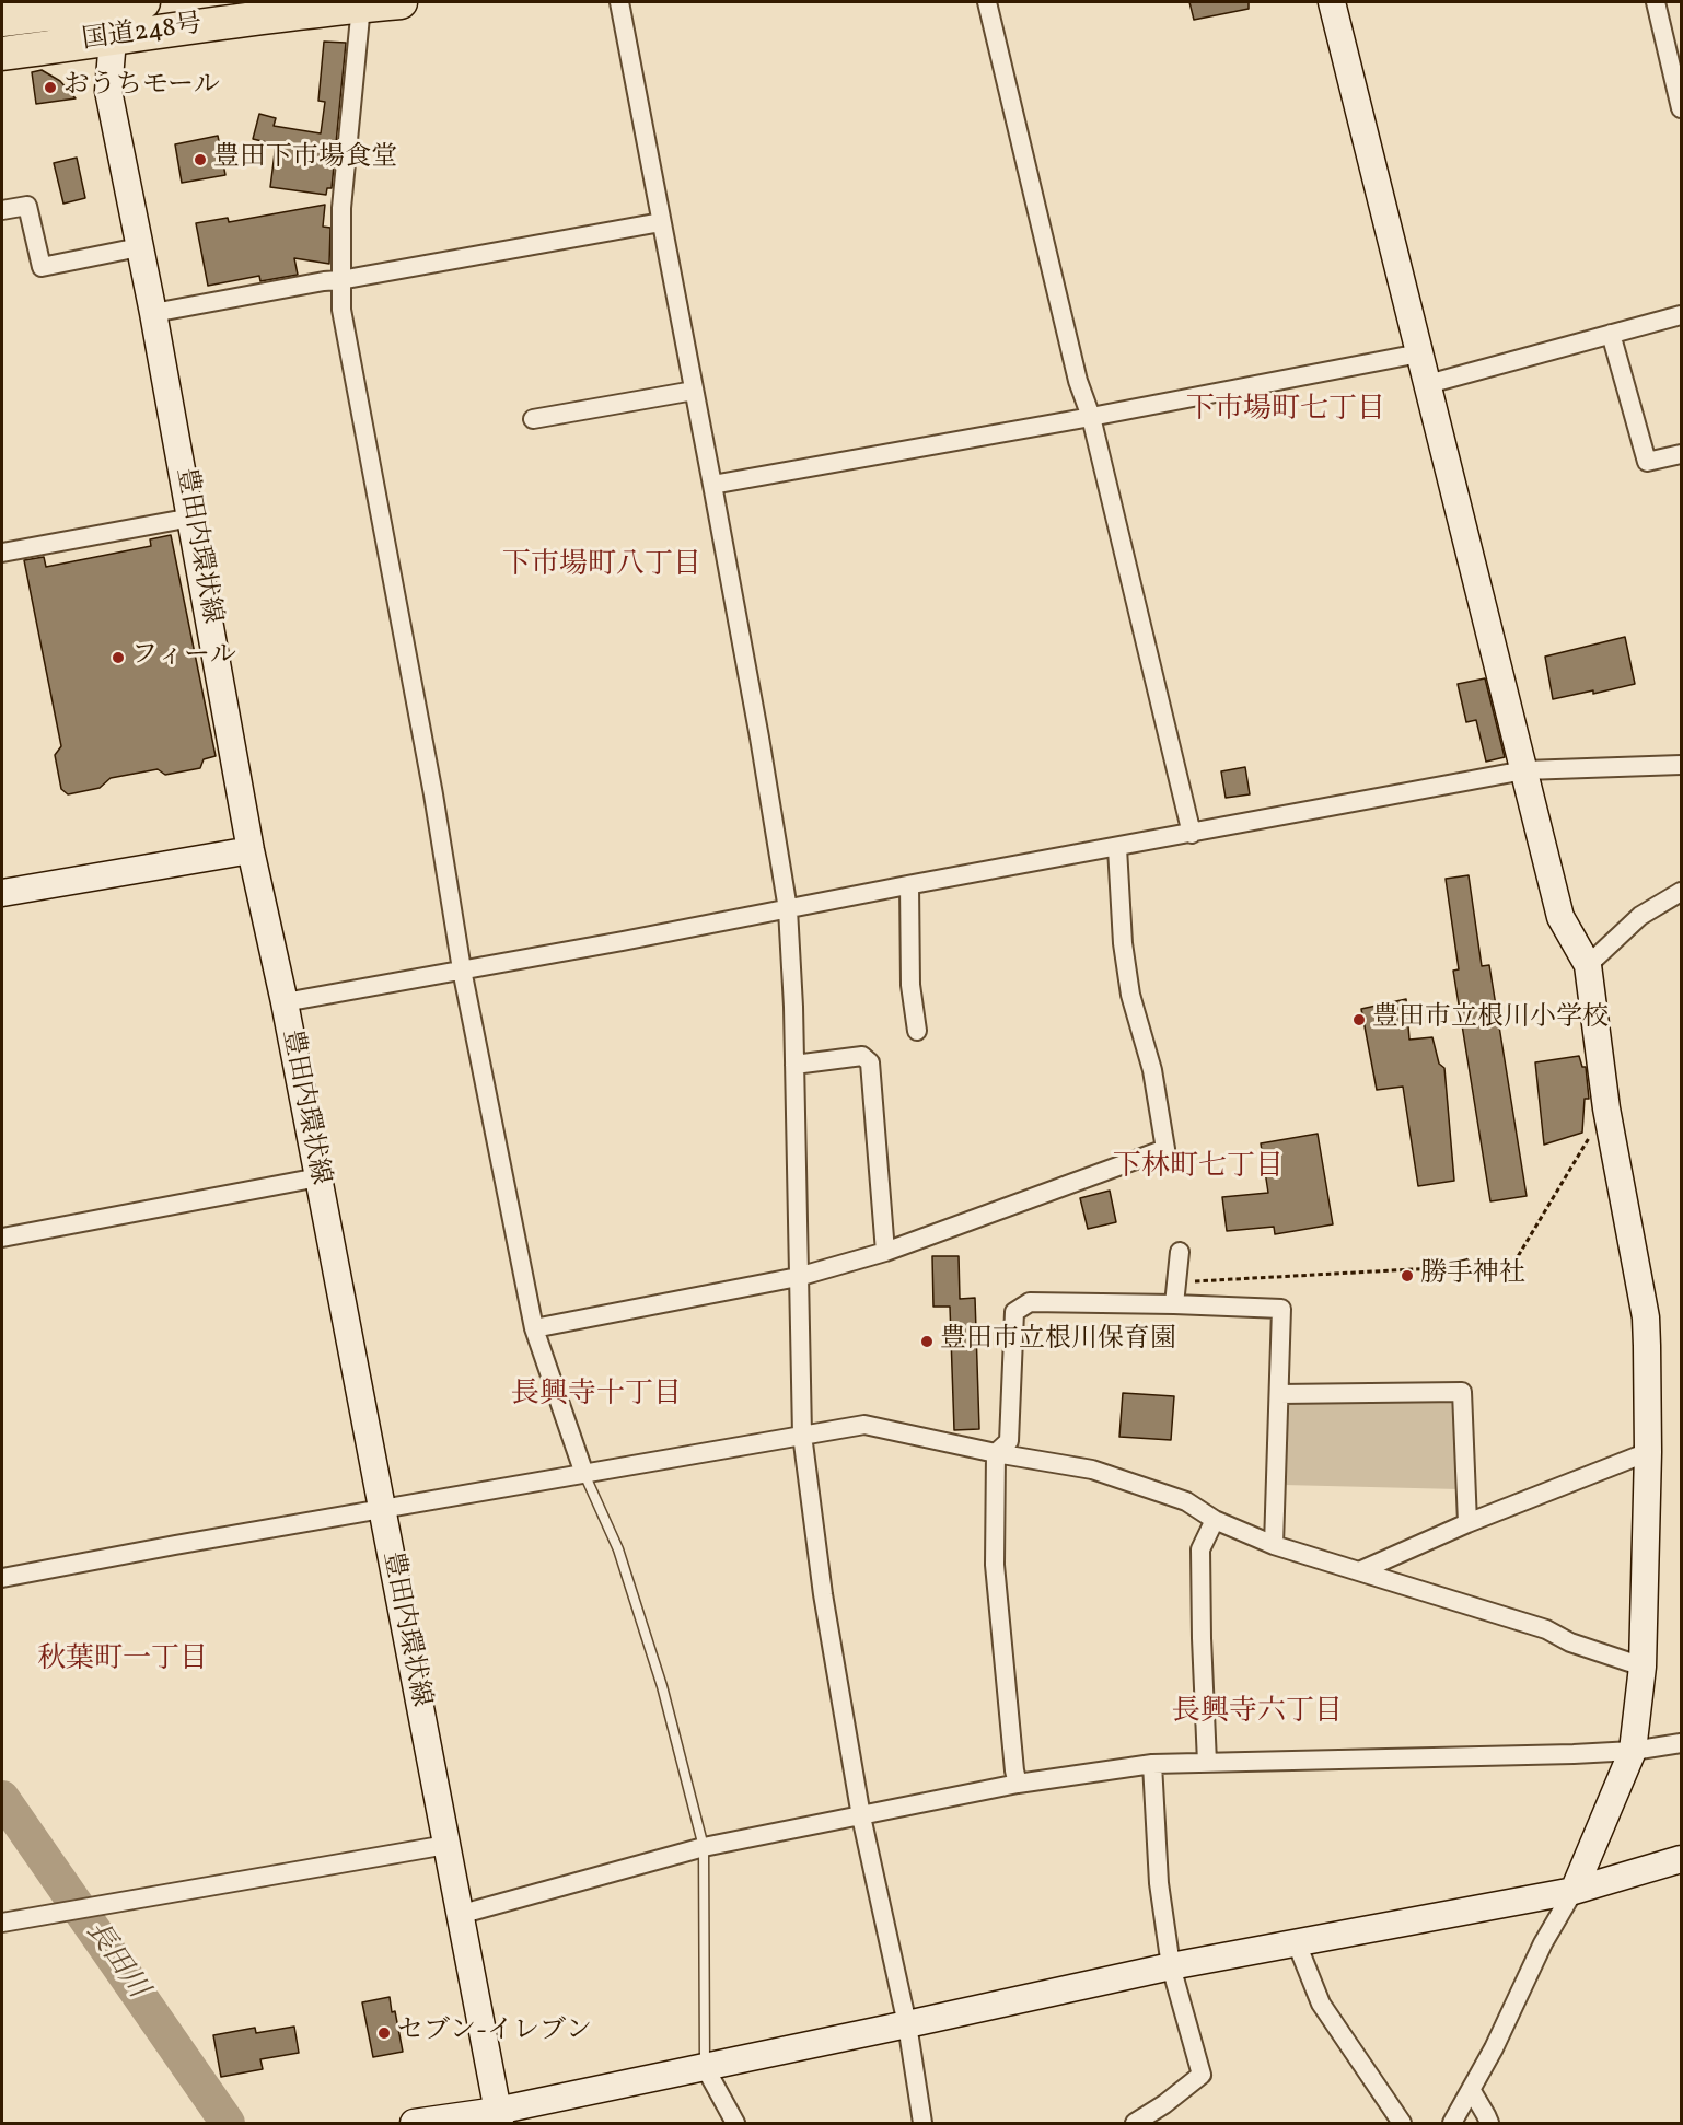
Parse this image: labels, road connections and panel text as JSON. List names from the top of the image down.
{
  "streets": {
    "highway": ["国道248号"],
    "street": ["豊田内環状線"]
  },
  "crossings": [
    ["国道248号", "豊田内環状線"]
  ],
  "districts": [
    "下市場町七丁目",
    "下市場町八丁目",
    "下林町七丁目",
    "長興寺十丁目",
    "秋葉町一丁目",
    "長興寺六丁目"
  ],
  "water": ["長田川"],
  "places": [
    "おうちモール",
    "豊田下市場食堂",
    "フィール",
    "豊田市立根川小学校",
    "勝手神社",
    "豊田市立根川保育園",
    "セブン-イレブン"
  ]
}
